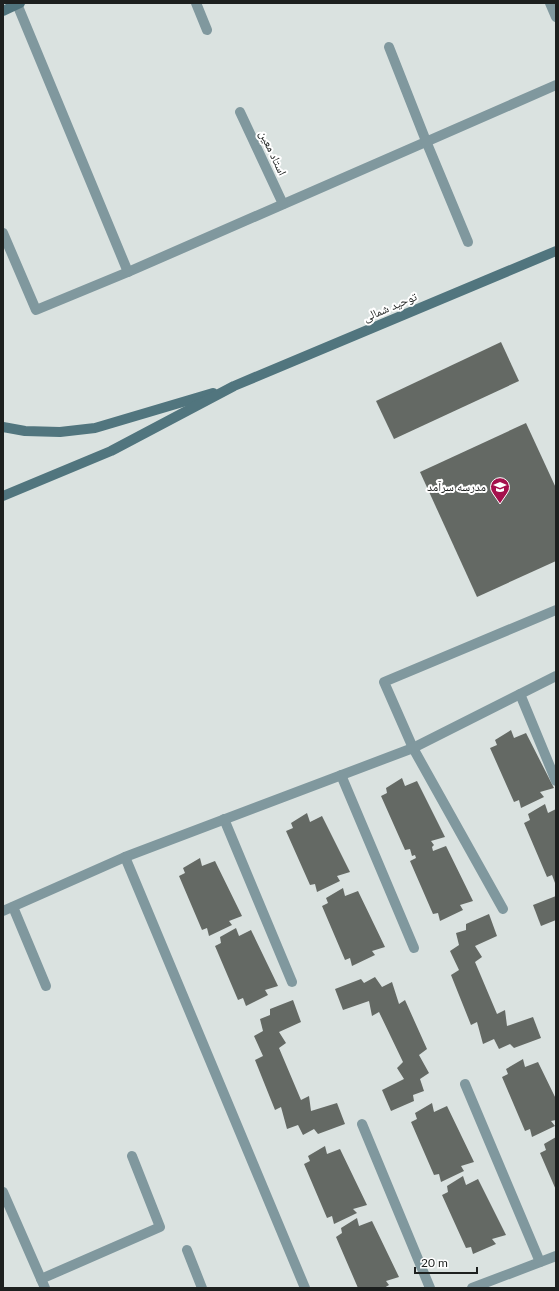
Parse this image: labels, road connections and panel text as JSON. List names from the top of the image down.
{
  "streets": {
    "street": ["استاد معين", "توحید شمالی"]
  },
  "places": {
    "school or university": ["مدرسه سرآمد"]
  },
  "scale_bar": "20 m"
}
